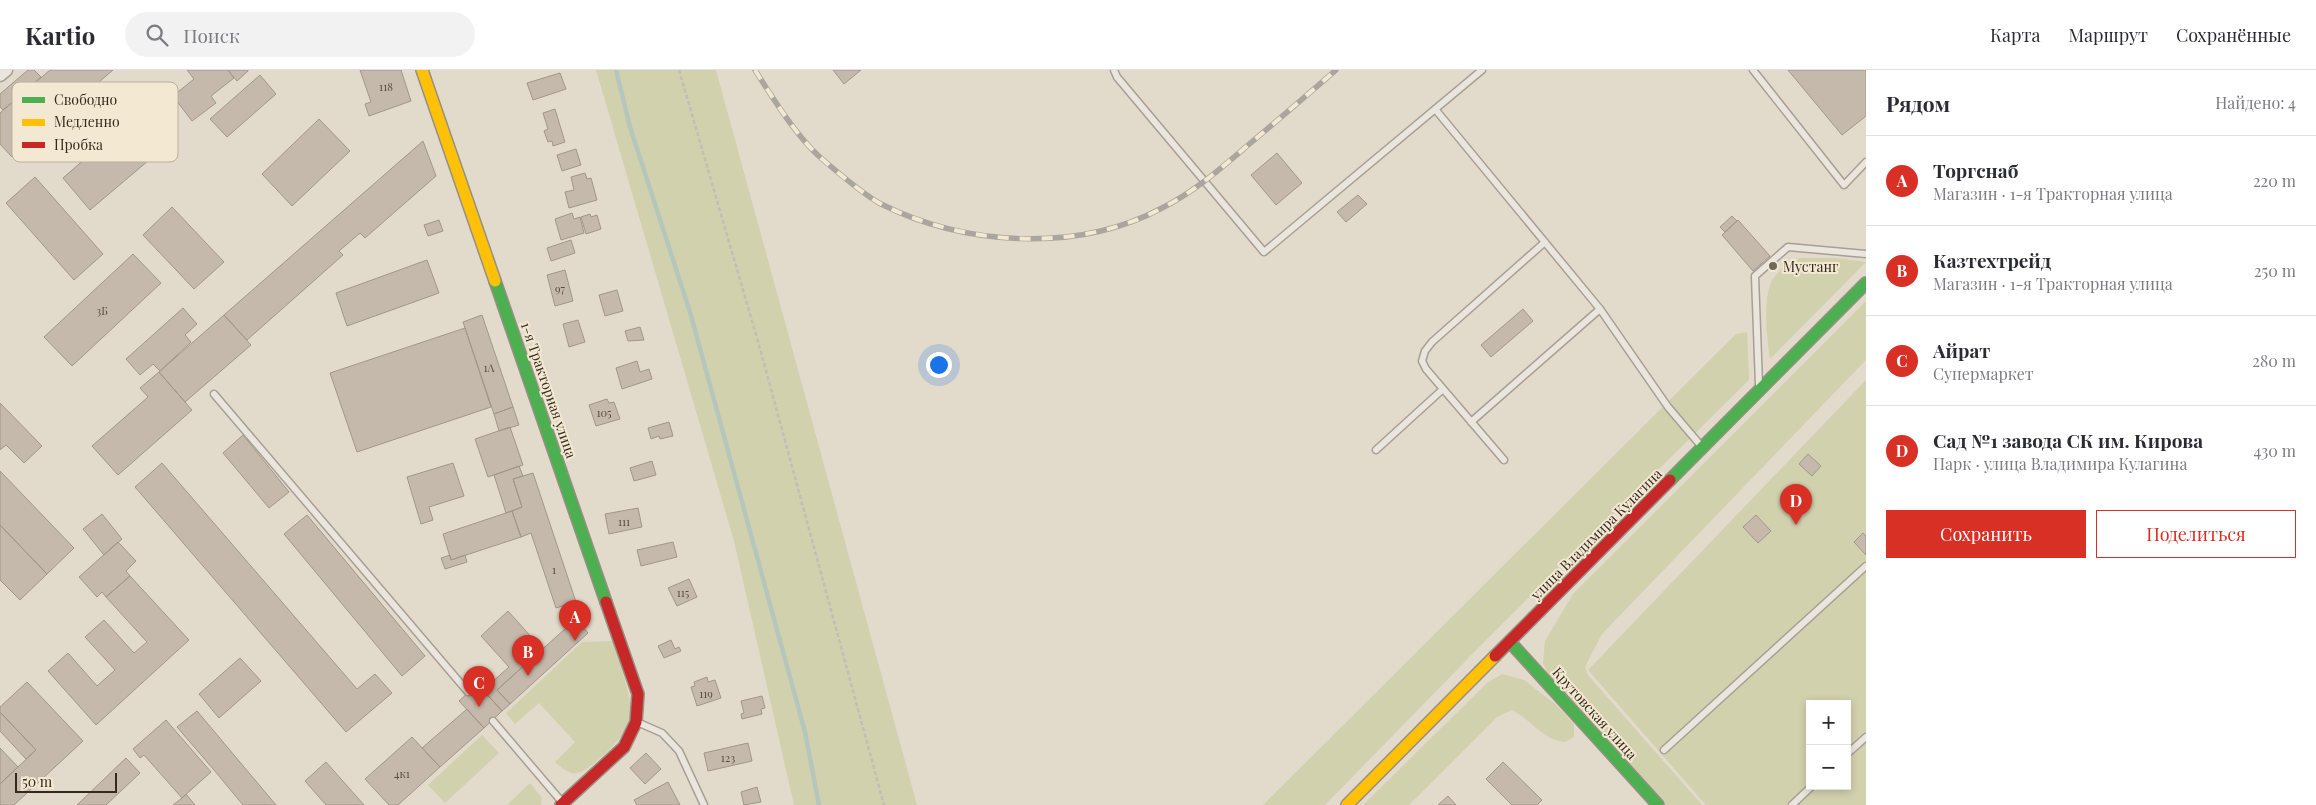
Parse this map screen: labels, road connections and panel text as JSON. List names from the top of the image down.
{
  "streets": {
    "street": ["1-я Тракторная улица", "улица Владимира Кулагина", "Крутовская улица"]
  },
  "crossings": [
    ["улица Владимира Кулагина", "Крутовская улица"]
  ],
  "places": ["Мустанг"],
  "house_numbers": [
    "118",
    "97",
    "3Б",
    "1А",
    "105",
    "111",
    "1",
    "115",
    "119",
    "123",
    "4к1"
  ],
  "legend": ["Свободно", "Медленно", "Пробка"],
  "scale_bar": "50 m",
  "page": {
    "header": "Kartio",
    "search": "Поиск",
    "nav": ["Карта", "Маршрут", "Сохранённые"],
    "heading": ["Рядом", "Найдено: 4"],
    "list": [
      {
        "mark": "A",
        "name": "Торгснаб",
        "note": "Магазин · 1-я Тракторная улица",
        "value": "220 m"
      },
      {
        "mark": "B",
        "name": "Казтехтрейд",
        "note": "Магазин · 1-я Тракторная улица",
        "value": "250 m"
      },
      {
        "mark": "C",
        "name": "Айрат",
        "note": "Супермаркет",
        "value": "280 m"
      },
      {
        "mark": "D",
        "name": "Сад №1 завода СК им. Кирова",
        "note": "Парк · улица Владимира Кулагина",
        "value": "430 m"
      }
    ],
    "pins": [
      "D",
      "A",
      "B",
      "C"
    ],
    "buttons": ["Сохранить", "Поделиться"],
    "map_buttons": ["+", "−"],
    "scale": "50 m"
  }
}
